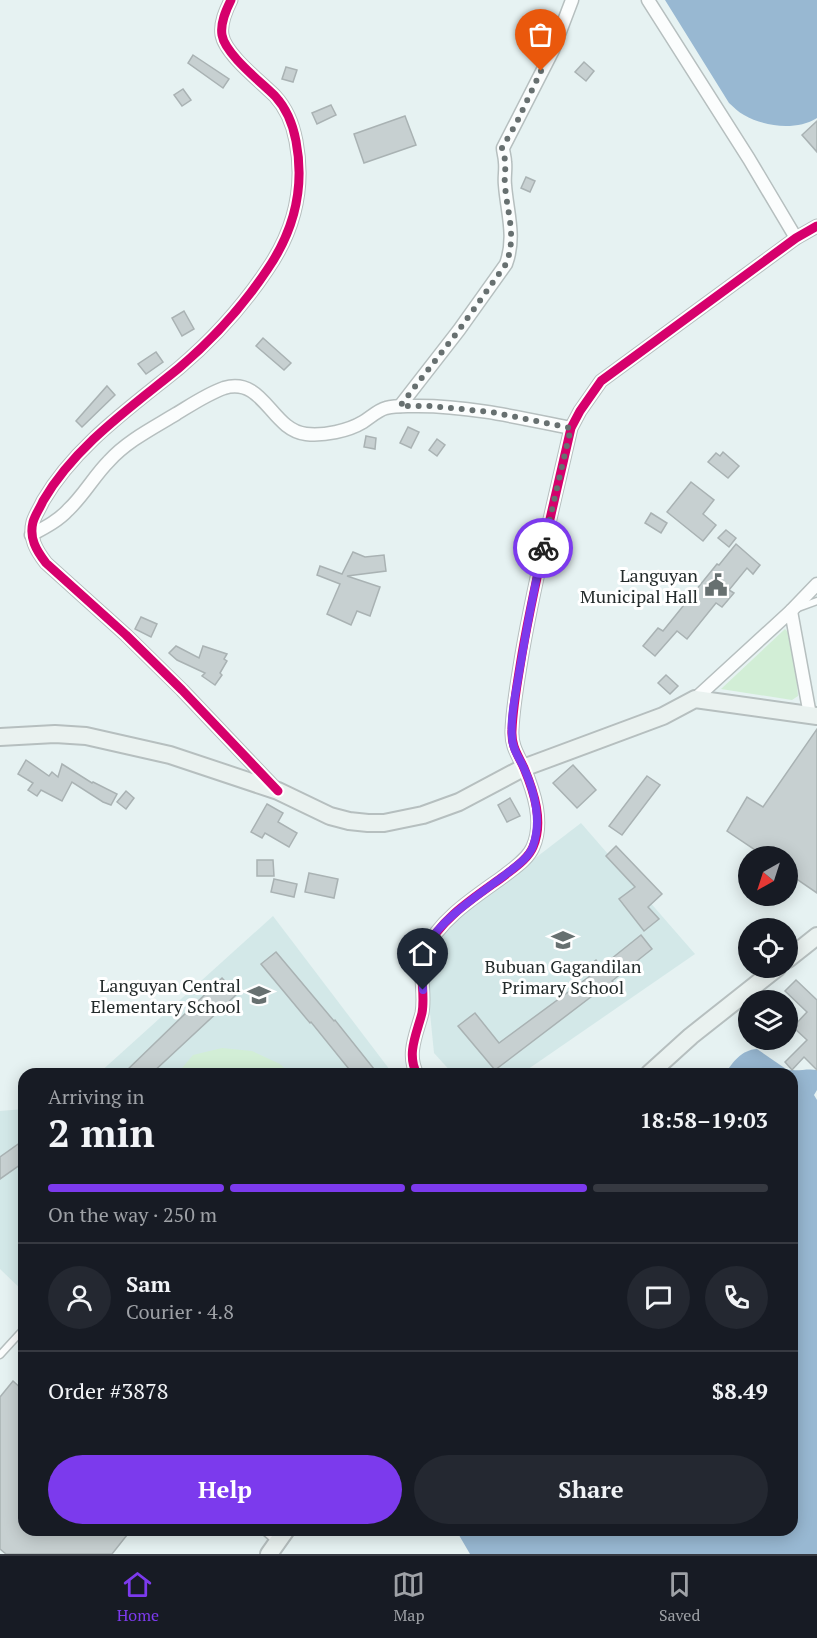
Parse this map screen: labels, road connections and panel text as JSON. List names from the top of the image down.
{
  "places": {
    "public building": ["Languyan Municipal Hall"],
    "school or university": ["Bubuan Gagandilan Primary School", "Languyan Central Elementary School"]
  },
  "north": "bottom left",
  "page": {
    "heading": ["2 min", "Arriving in", "18:58–19:03"],
    "panel": [
      "Sam",
      "Courier · 4.8",
      "Order #3878",
      "$8.49"
    ],
    "bar": "On the way · 250 m",
    "buttons": ["Help", "Share"],
    "tabs": ["Home", "Map", "Saved"]
  }
}
